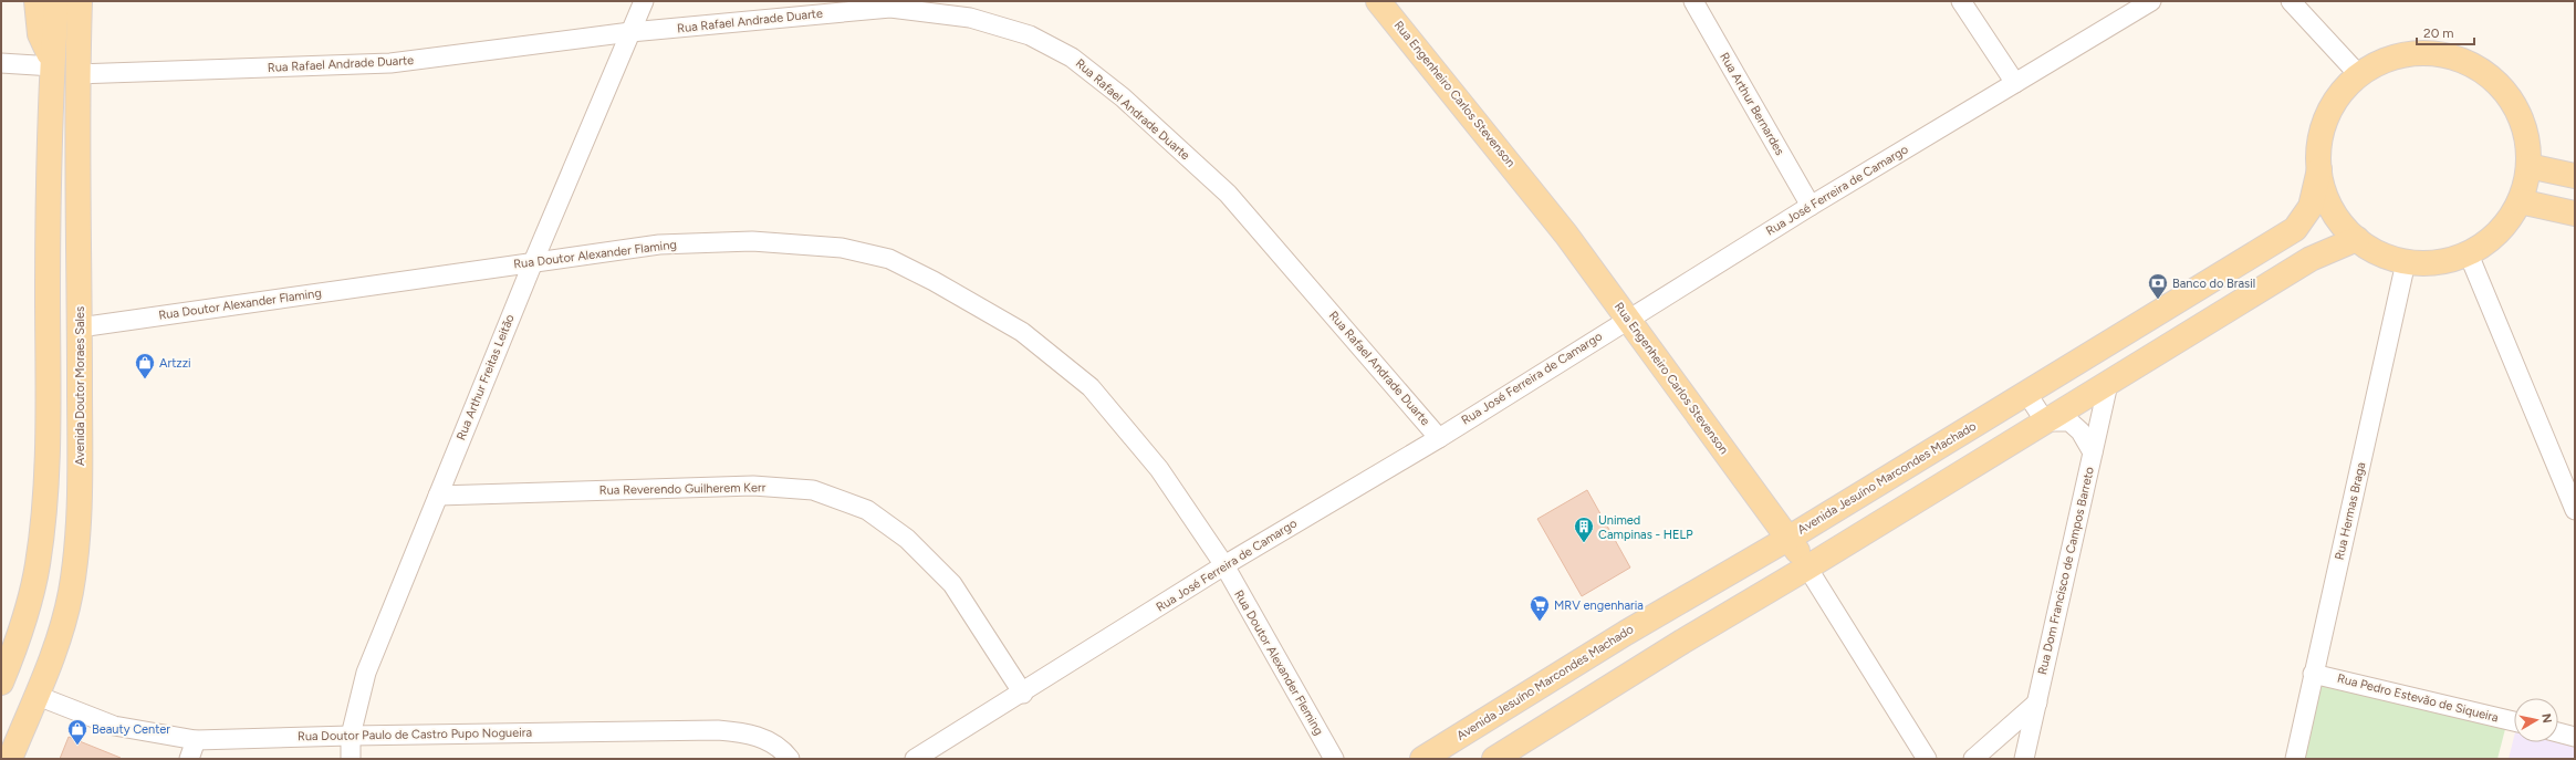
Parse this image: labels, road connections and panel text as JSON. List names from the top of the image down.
{
  "streets": {
    "main road": ["Rua Engenheiro Carlos Stevenson", "Avenida Doutor Moraes Sales", "Avenida Jesuíno Marcondes Machado"],
    "street": [
      "Rua Rafael Andrade Duarte",
      "Rua Arthur Bernardes",
      "Rua José Ferreira de Camargo",
      "Rua Doutor Alexander Flaming",
      "Rua Arthur Freitas Leitão",
      "Rua Reverendo Guilherem Kerr",
      "Rua Hermas Braga",
      "Rua Dom Francisco de Campos Barreto",
      "Rua Doutor Alexander Fleming",
      "Rua Pedro Estevão de Siqueira",
      "Rua Doutor Paulo de Castro Pupo Nogueira"
    ]
  },
  "crossings": [
    ["Rua Rafael Andrade Duarte", "Rua José Ferreira de Camargo"],
    ["Rua Rafael Andrade Duarte", "Rua Arthur Freitas Leitão"],
    ["Rua Rafael Andrade Duarte", "Avenida Doutor Moraes Sales"],
    ["Rua Engenheiro Carlos Stevenson", "Rua José Ferreira de Camargo"],
    ["Rua Engenheiro Carlos Stevenson", "Avenida Jesuíno Marcondes Machado"],
    ["Rua Arthur Bernardes", "Rua José Ferreira de Camargo"],
    ["Rua José Ferreira de Camargo", "Rua Doutor Alexander Flaming"],
    ["Rua José Ferreira de Camargo", "Rua Reverendo Guilherem Kerr"],
    ["Rua José Ferreira de Camargo", "Rua Doutor Alexander Fleming"],
    ["Rua Doutor Alexander Flaming", "Rua Arthur Freitas Leitão"],
    ["Rua Doutor Alexander Flaming", "Avenida Doutor Moraes Sales"],
    ["Rua Doutor Alexander Flaming", "Rua Doutor Alexander Fleming"],
    ["Rua Arthur Freitas Leitão", "Rua Reverendo Guilherem Kerr"],
    ["Rua Arthur Freitas Leitão", "Rua Doutor Paulo de Castro Pupo Nogueira"],
    ["Avenida Doutor Moraes Sales", "Rua Doutor Paulo de Castro Pupo Nogueira"],
    ["Rua Hermas Braga", "Rua Pedro Estevão de Siqueira"]
  ],
  "places": {
    "bank": ["Banco do Brasil"],
    "shop": ["Artzzi", "Beauty Center"],
    "building": ["Unimed Campinas - HELP"],
    "supermarket": ["MRV engenharia"]
  },
  "scale_bar": "20 m",
  "north": "right"
}
